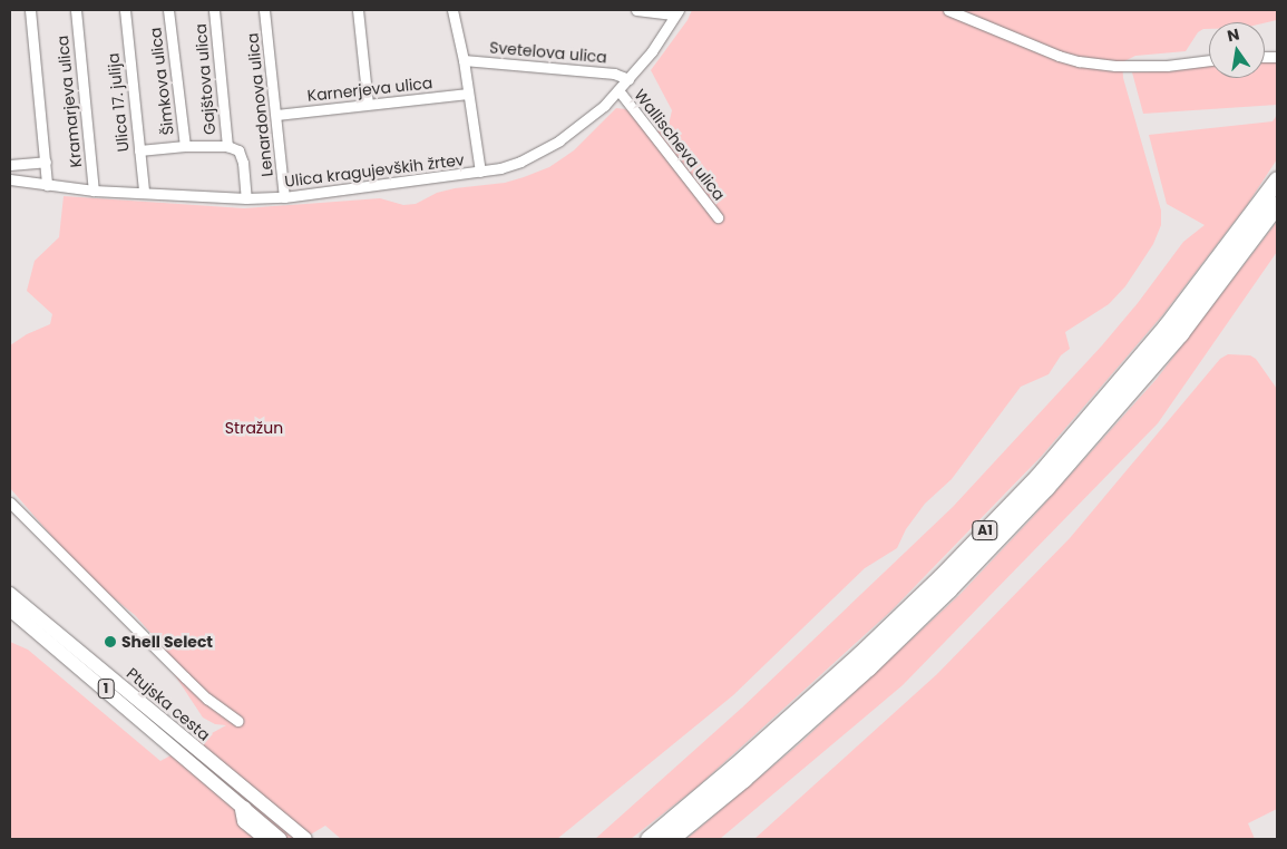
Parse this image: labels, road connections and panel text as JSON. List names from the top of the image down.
{
  "streets": {
    "highway": ["A1"],
    "main road": ["1", "Ptujska cesta"],
    "street": [
      "Svetelova ulica",
      "Gajštova ulica",
      "Šimkova ulica",
      "Karnerjeva ulica",
      "Kramarjeva ulica",
      "Ulica 17. julija",
      "Lenardonova ulica",
      "Wallischeva ulica",
      "Ulica kragujevških žrtev"
    ]
  },
  "crossings": [
    ["Svetelova ulica", "Ulica kragujevških žrtev"],
    ["Gajštova ulica", "Šimkova ulica"],
    ["Karnerjeva ulica", "Lenardonova ulica"],
    ["Kramarjeva ulica", "Ulica kragujevških žrtev"],
    ["Ulica 17. julija", "Ulica kragujevških žrtev"],
    ["Lenardonova ulica", "Ulica kragujevških žrtev"],
    ["Wallischeva ulica", "Ulica kragujevških žrtev"]
  ],
  "parks": ["Stražun"],
  "places": ["Shell Select"],
  "north": "top"
}
